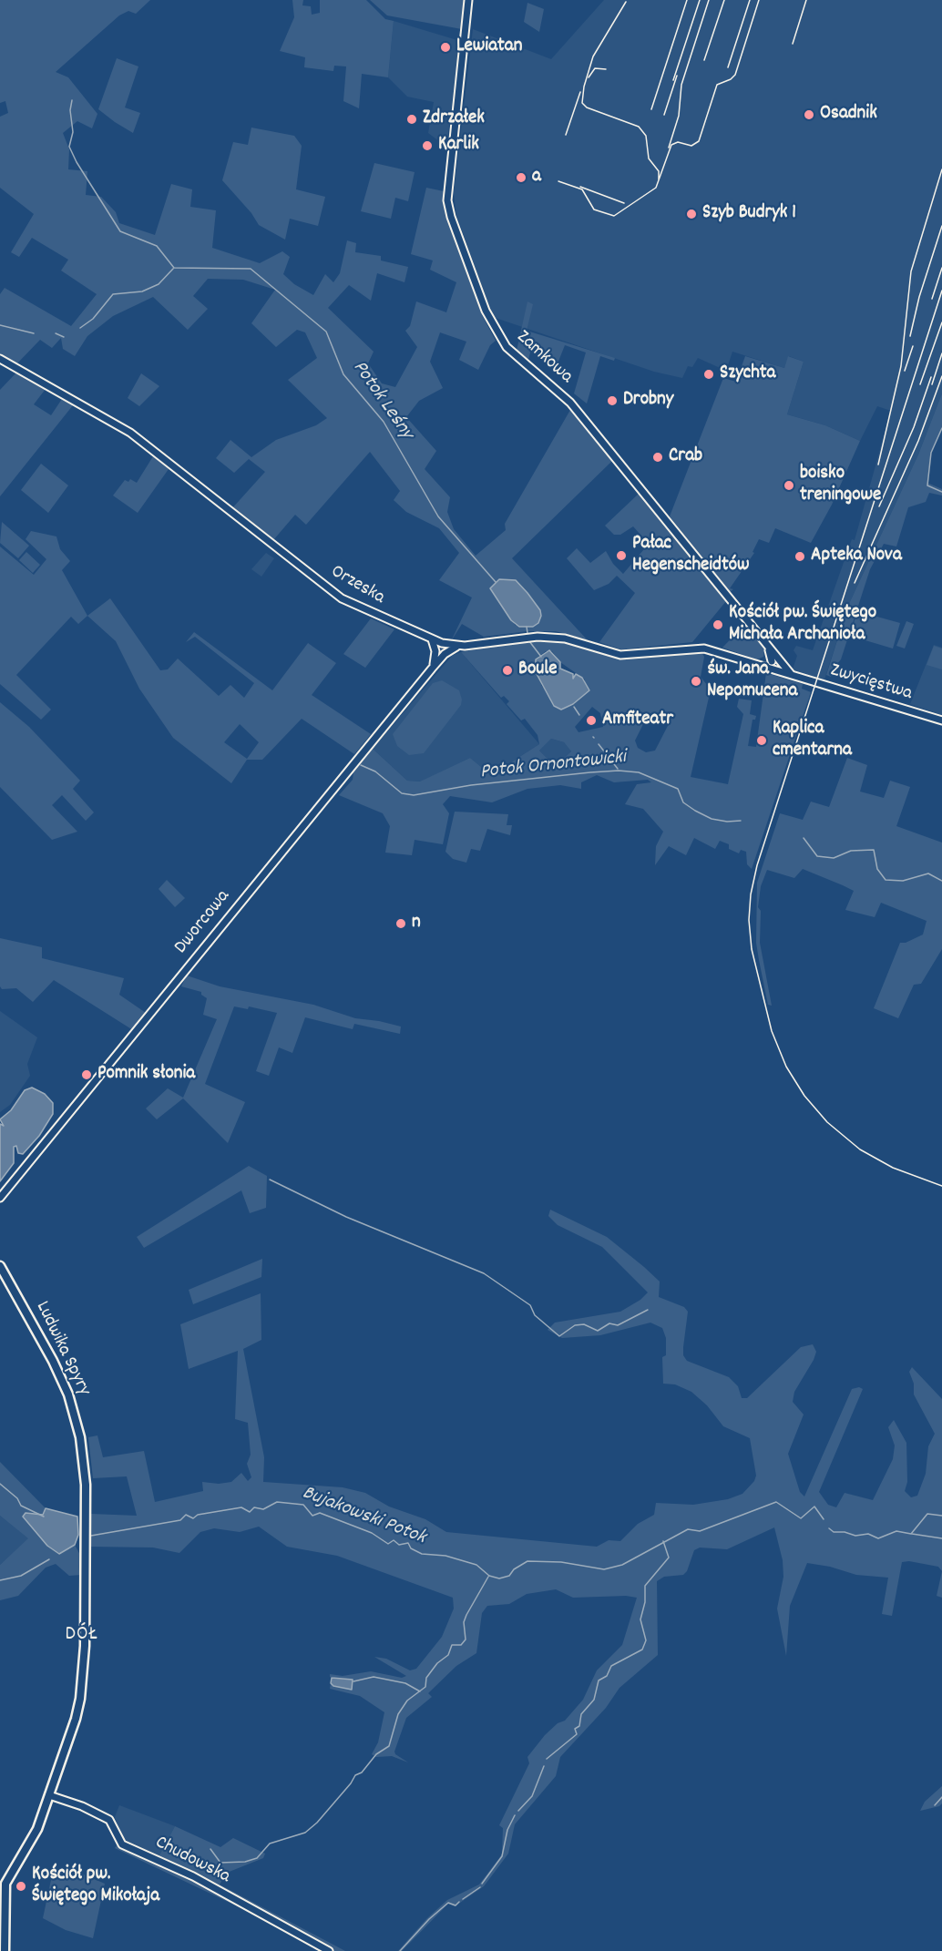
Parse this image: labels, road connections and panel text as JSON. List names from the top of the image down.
{
  "streets": {
    "main road": ["Ludwika Spyry"],
    "street": [
      "Zamkowa",
      "Orzeska",
      "Zwycięstwa",
      "Dworcowa",
      "Chudowska"
    ]
  },
  "crossings": [
    ["Zamkowa", "Orzeska"],
    ["Zamkowa", "Zwycięstwa"],
    ["Orzeska", "Zwycięstwa"],
    ["Orzeska", "Dworcowa"],
    ["Ludwika Spyry", "Chudowska"]
  ],
  "districts": ["DÓŁ"],
  "water": ["Potok Leśny", "Potok Ornontowicki", "Bujakowski Potok"],
  "places": [
    "Lewiatan",
    "Osadnik",
    "Zdrzałek",
    "Karlik",
    "a",
    "Szyb Budryk 1",
    "Szychta",
    "Drobny",
    "Crab",
    "boisko treningowe",
    "Pałac Hegenscheidtów",
    "Apteka Nova",
    "Kościół pw. Świętego Michała Archanioła",
    "Boule",
    "św. Jana Nepomucena",
    "Amfiteatr",
    "Kaplica cmentarna",
    "n",
    "Pomnik słonia",
    "Kościół pw. Świętego Mikołaja"
  ]
}
